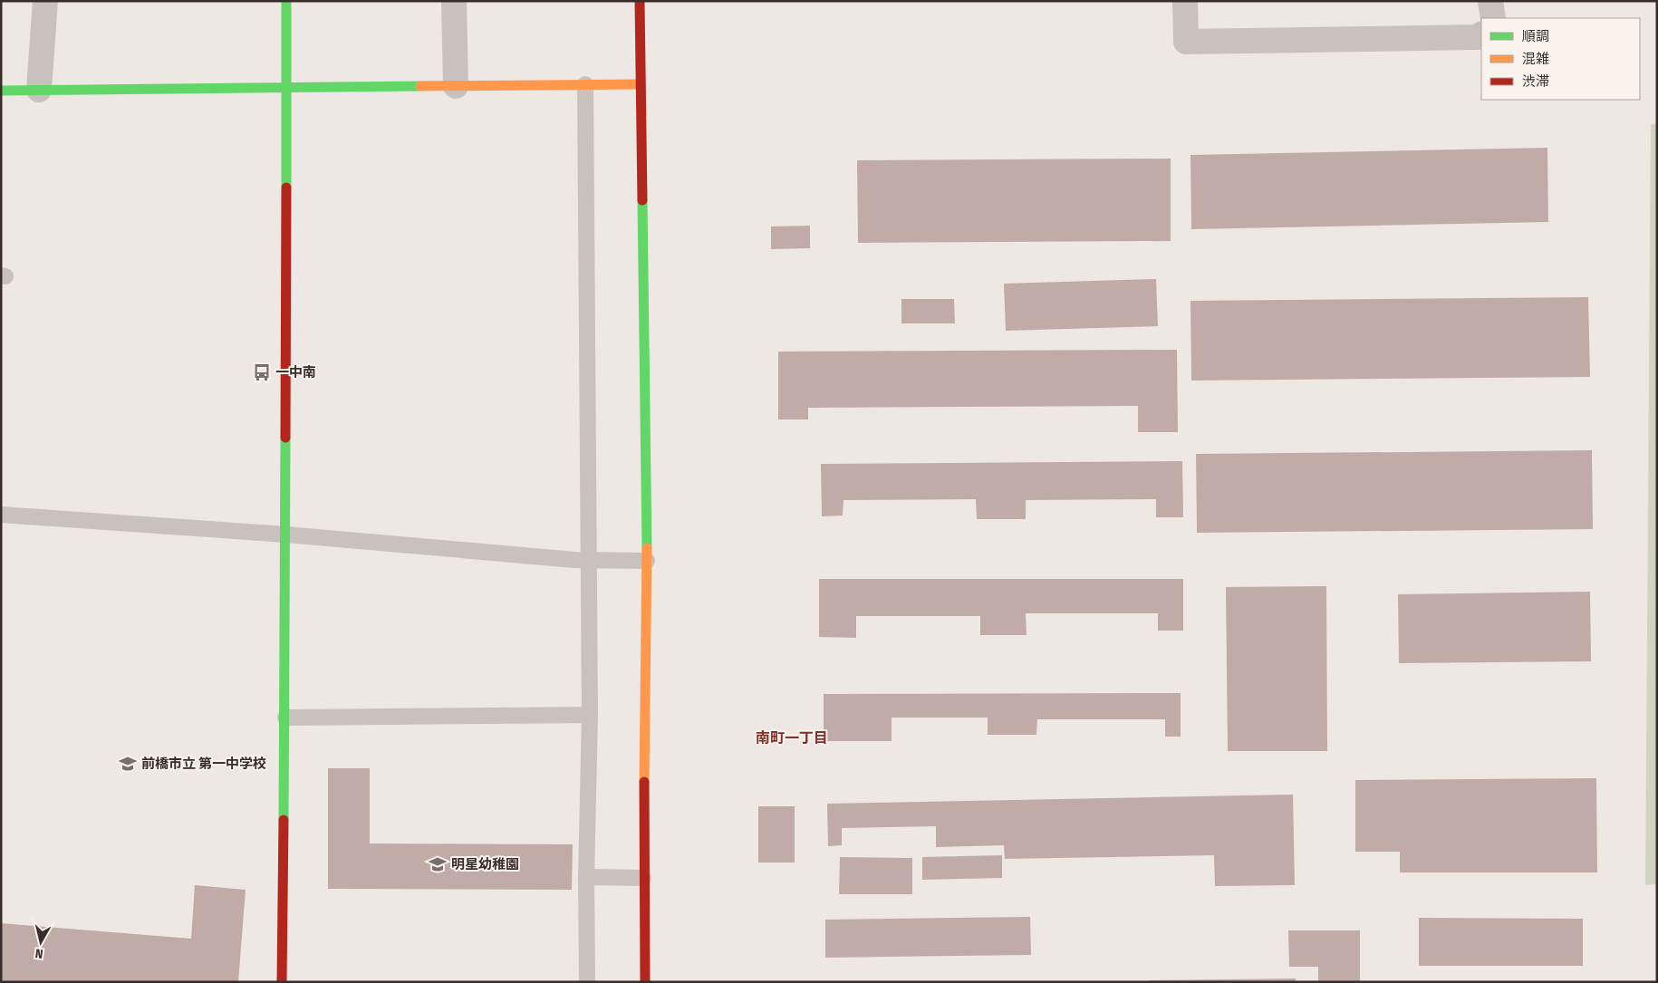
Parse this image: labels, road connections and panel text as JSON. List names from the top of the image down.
{
  "districts": ["南町一丁目"],
  "places": {
    "bus stop": ["一中南"],
    "school or university": ["前橋市立 第一中学校", "明星幼稚園"]
  },
  "legend": ["順調", "混雑", "渋滞"],
  "north": "bottom"
}
